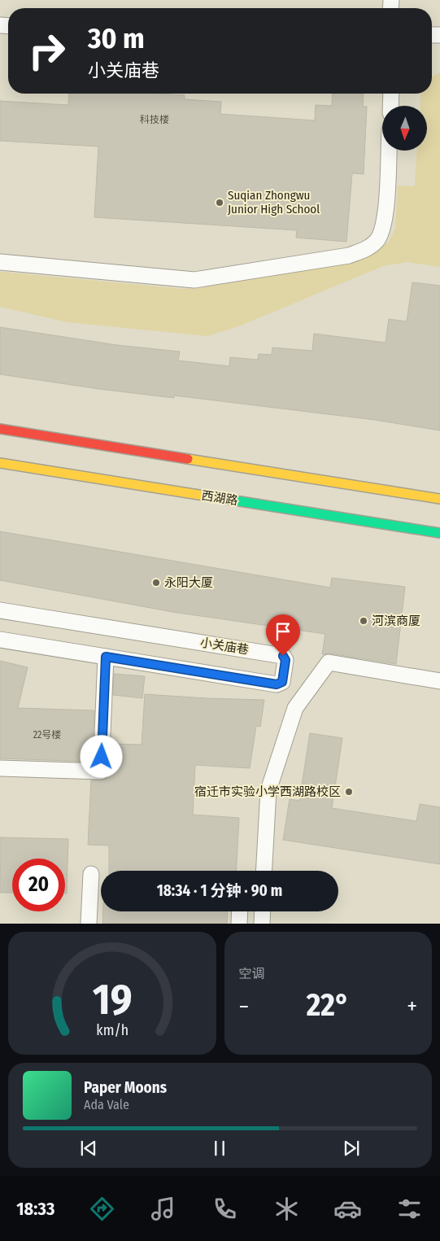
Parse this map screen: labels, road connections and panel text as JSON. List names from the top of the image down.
{
  "streets": {
    "main road": ["西湖路"],
    "lane": ["小关庙巷"]
  },
  "places": [
    "Suqian Zhongwu Junior High School",
    "永阳大厦",
    "河滨商厦",
    "宿迁市实验小学西湖路校区"
  ],
  "house_numbers": ["科技楼", "22号楼"],
  "north": "bottom",
  "page": {
    "turn": ["30 m", "小关庙巷"],
    "limit": "20",
    "trip": "18:34 · 1 分钟 · 90 m",
    "tile": "空调",
    "heat": ["−", "22°", "+"],
    "song": ["Paper Moons", "Ada Vale"],
    "tabs": "18:33",
    "gauge": ["19", "km/h"]
  }
}
